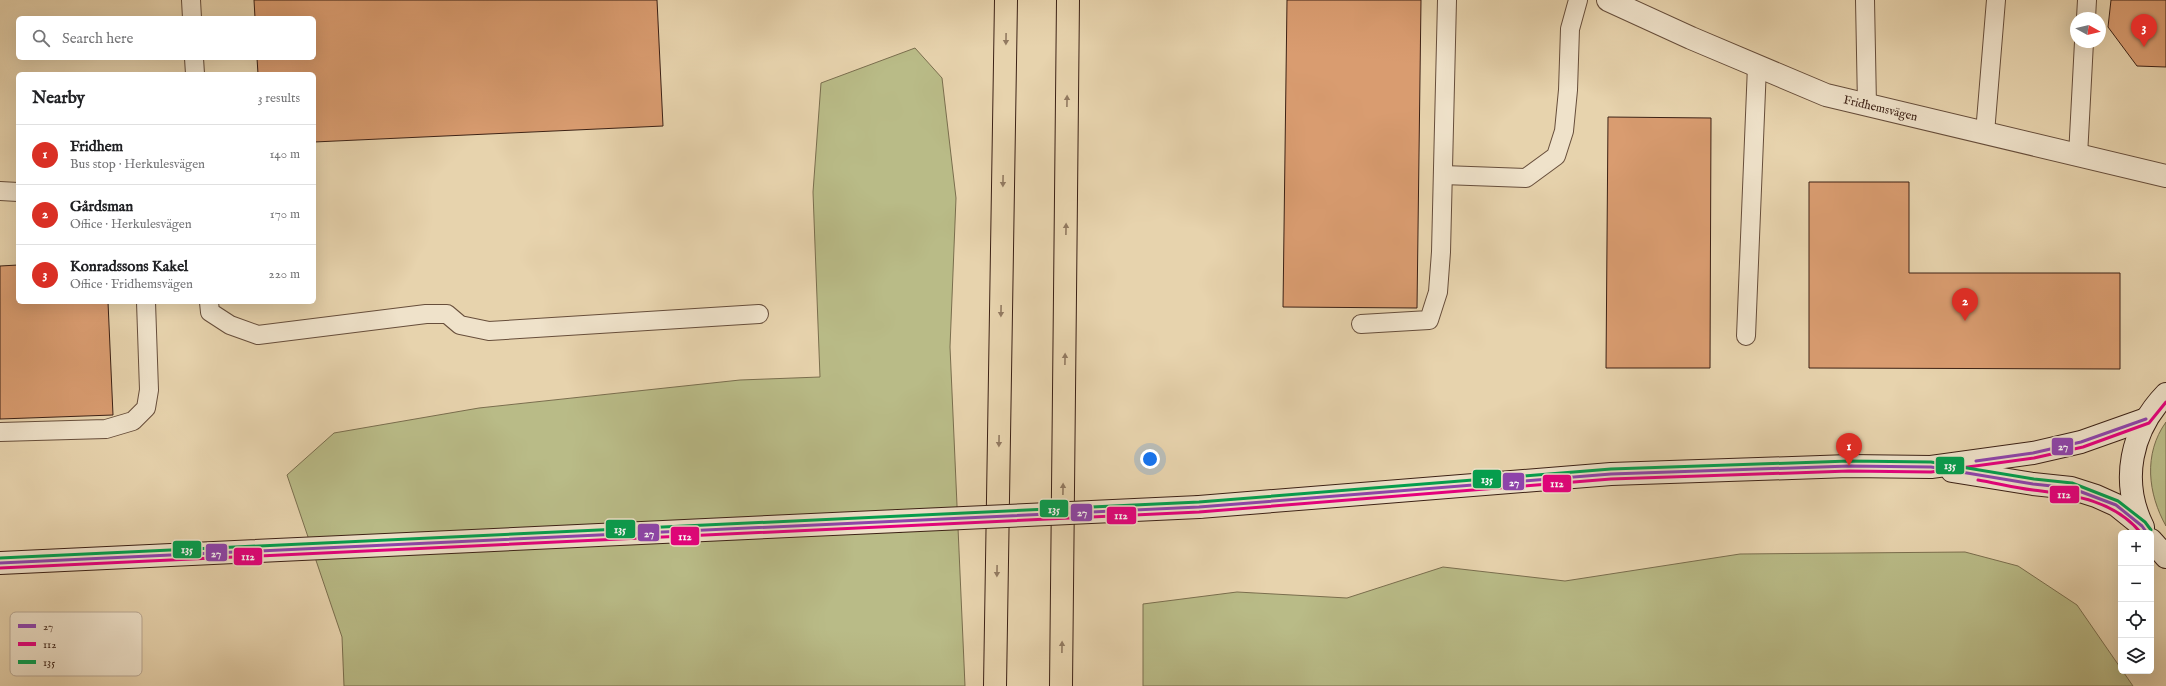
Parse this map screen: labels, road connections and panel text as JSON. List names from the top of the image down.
{
  "streets": {
    "street": ["Fridhemsvägen"]
  },
  "lines": ["transit line 112", "transit line 27", "transit line 135"],
  "legend": ["27", "112", "135"],
  "north": "right",
  "page": {
    "pins": ["3", "2", "1"],
    "search": "Search here",
    "heading": ["Nearby", "3 results"],
    "list": [
      {
        "mark": "1",
        "name": "Fridhem",
        "note": "Bus stop · Herkulesvägen",
        "value": "140 m"
      },
      {
        "mark": "2",
        "name": "Gårdsman",
        "note": "Office · Herkulesvägen",
        "value": "170 m"
      },
      {
        "mark": "3",
        "name": "Konradssons Kakel",
        "note": "Office · Fridhemsvägen",
        "value": "220 m"
      }
    ],
    "map_buttons": ["+", "−"]
  }
}
